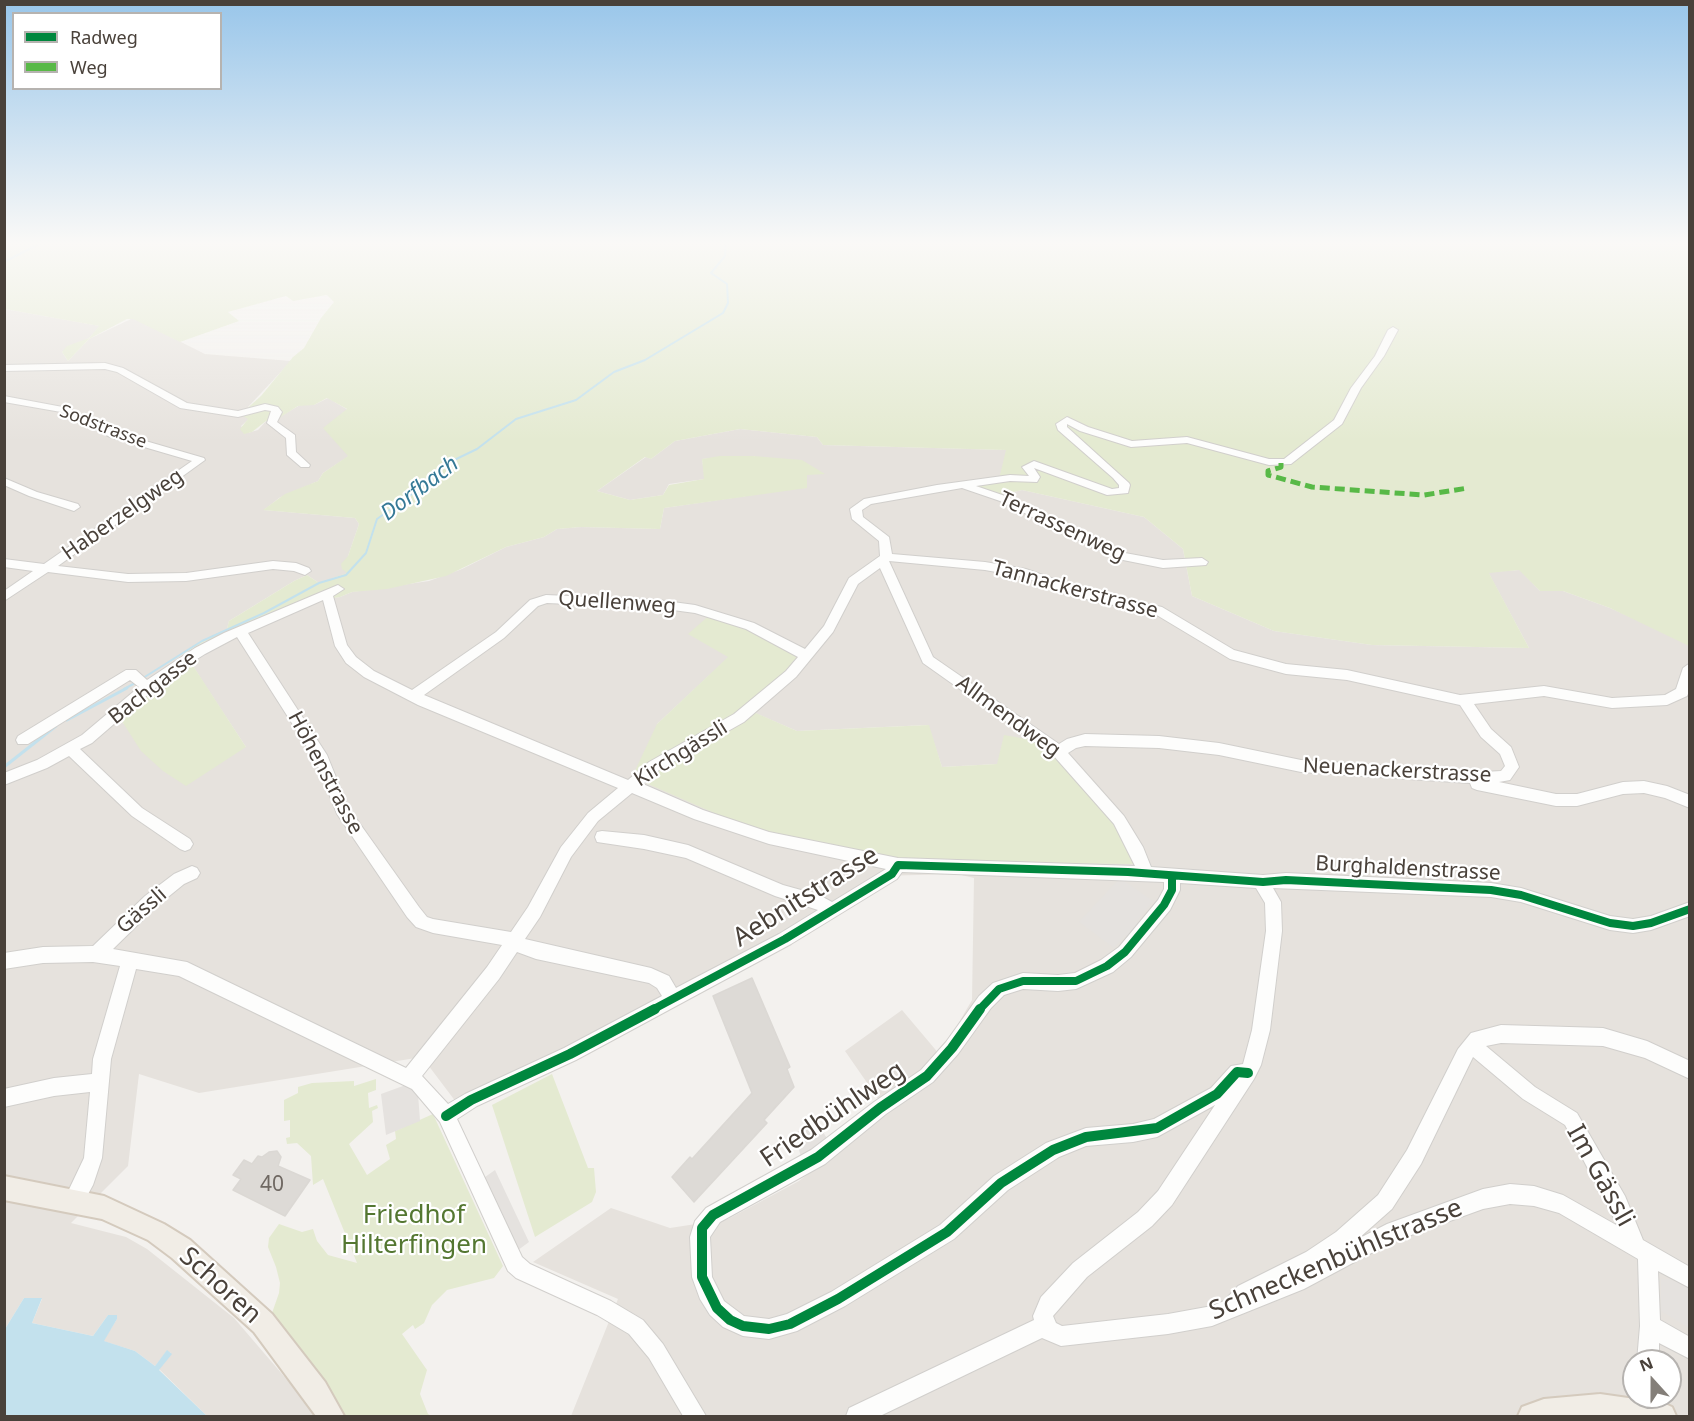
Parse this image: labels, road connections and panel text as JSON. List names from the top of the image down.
{
  "streets": {
    "main road": ["Schoren"],
    "street": [
      "Sodstrasse",
      "Haberzelgweg",
      "Terrassenweg",
      "Tannackerstrasse",
      "Quellenweg",
      "Bachgasse",
      "Allmendweg",
      "Kirchgässli",
      "Neuenackerstrasse",
      "Höhenstrasse",
      "Burghaldenstrasse",
      "Aebnitstrasse",
      "Gässli",
      "Friedbühlweg",
      "Im Gässli",
      "Schneckenbühlstrasse"
    ]
  },
  "crossings": [
    ["Sodstrasse", "Haberzelgweg"],
    ["Terrassenweg", "Allmendweg"],
    ["Tannackerstrasse", "Allmendweg"],
    ["Tannackerstrasse", "Kirchgässli"],
    ["Tannackerstrasse", "Neuenackerstrasse"],
    ["Quellenweg", "Kirchgässli"],
    ["Quellenweg", "Aebnitstrasse"],
    ["Bachgasse", "Höhenstrasse"],
    ["Bachgasse", "Aebnitstrasse"],
    ["Allmendweg", "Kirchgässli"],
    ["Allmendweg", "Neuenackerstrasse"],
    ["Allmendweg", "Aebnitstrasse"],
    ["Kirchgässli", "Höhenstrasse"],
    ["Kirchgässli", "Aebnitstrasse"],
    ["Höhenstrasse", "Aebnitstrasse"],
    ["Burghaldenstrasse", "Aebnitstrasse"],
    ["Aebnitstrasse", "Friedbühlweg"],
    ["Im Gässli", "Schneckenbühlstrasse"]
  ],
  "water": ["Dorfbach"],
  "parks": ["Friedhof Hilterfingen"],
  "house_numbers": ["40"],
  "legend": ["Radweg", "Weg"],
  "north": "top"
}
